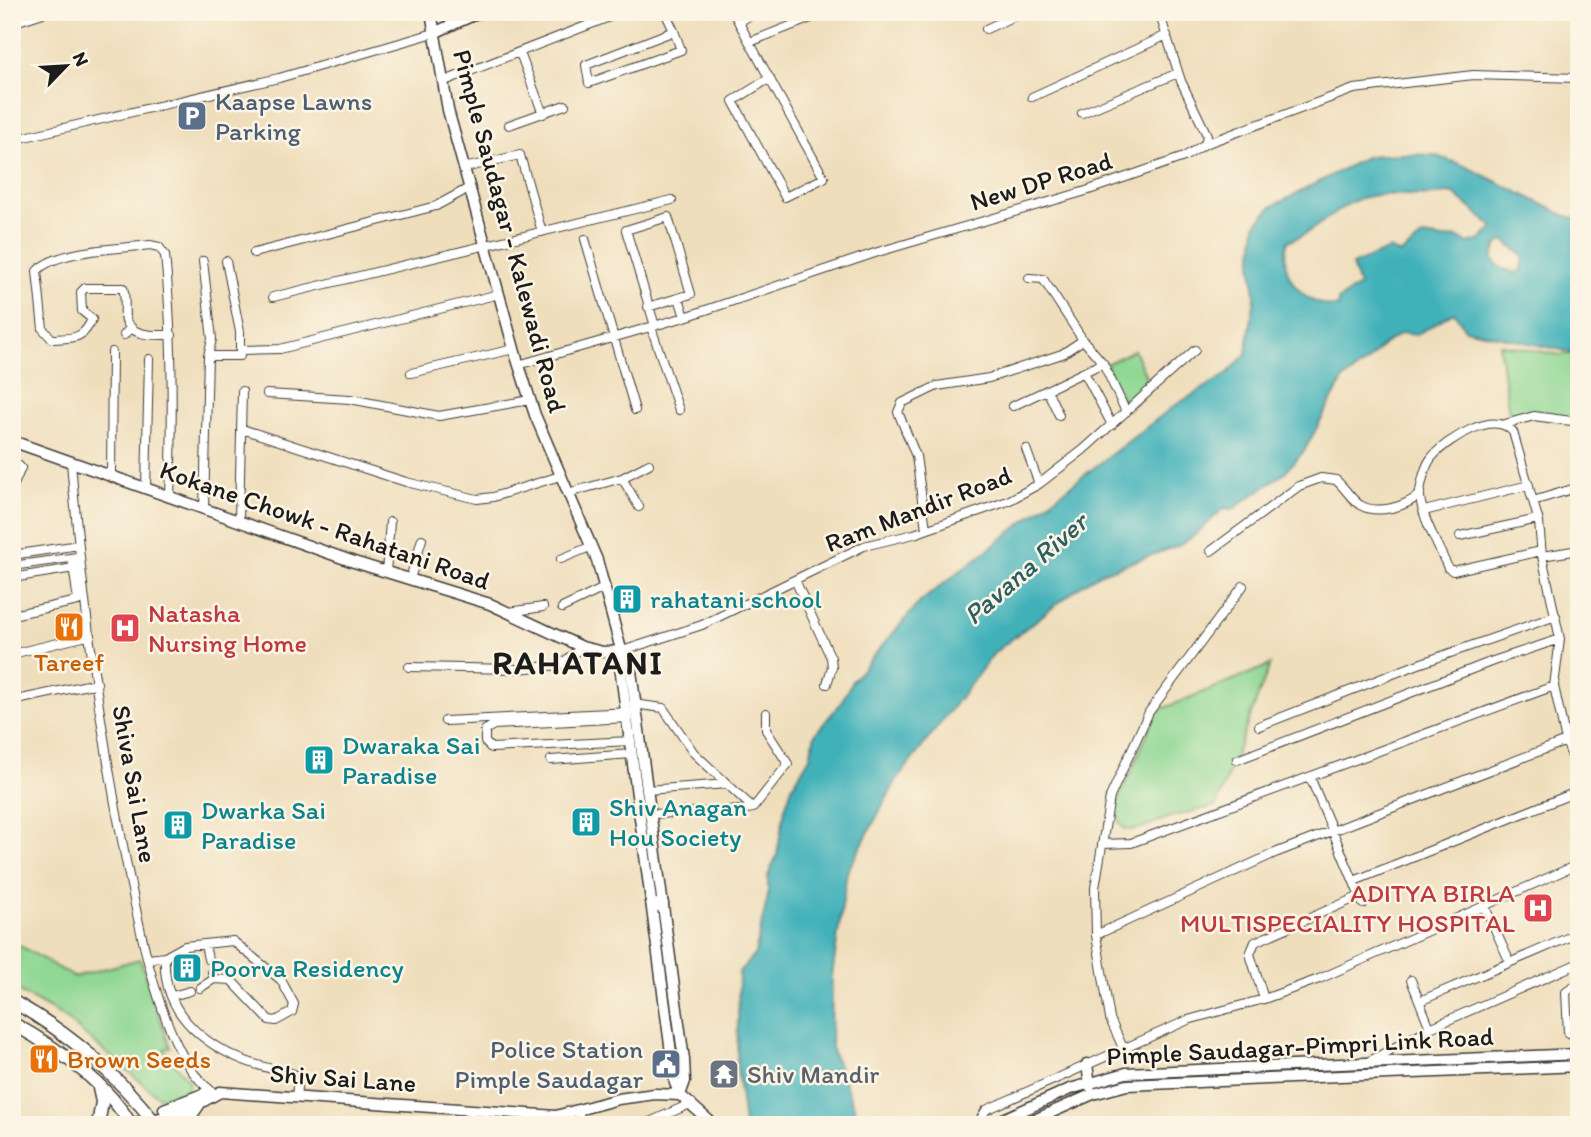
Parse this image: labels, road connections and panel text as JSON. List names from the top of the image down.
{
  "streets": {
    "street": [
      "New DP Road",
      "Pimple Saudagar - Kalewadi Road",
      "Ram Mandir Road",
      "Kokane Chowk - Rahatani Road",
      "Shiva Sai Lane",
      "Pimple Saudagar-Pimpri Link Road",
      "Shiv Sai Lane"
    ]
  },
  "crossings": [
    ["New DP Road", "Pimple Saudagar - Kalewadi Road"],
    ["Pimple Saudagar - Kalewadi Road", "Ram Mandir Road"],
    ["Pimple Saudagar - Kalewadi Road", "Kokane Chowk - Rahatani Road"],
    ["Pimple Saudagar - Kalewadi Road", "Shiv Sai Lane"],
    ["Ram Mandir Road", "Kokane Chowk - Rahatani Road"],
    ["Kokane Chowk - Rahatani Road", "Shiva Sai Lane"],
    ["Shiva Sai Lane", "Shiv Sai Lane"]
  ],
  "districts": ["RAHATANI"],
  "water": ["Pavana River"],
  "places": {
    "parking": ["Kaapse Lawns Parking"],
    "building": [
      "rahatani school",
      "Dwaraka Sai Paradise",
      "Shiv Anagan Hou Society",
      "Dwarka Sai Paradise",
      "Poorva Residency"
    ],
    "restaurant": ["Tareef", "Brown Seeds"],
    "hospital": ["Natasha Nursing Home", "ADITYA BIRLA MULTISPECIALITY HOSPITAL"],
    "public building": ["Police Station Pimple Saudagar"],
    "temple": ["Shiv Mandir"]
  },
  "north": "top right"
}
